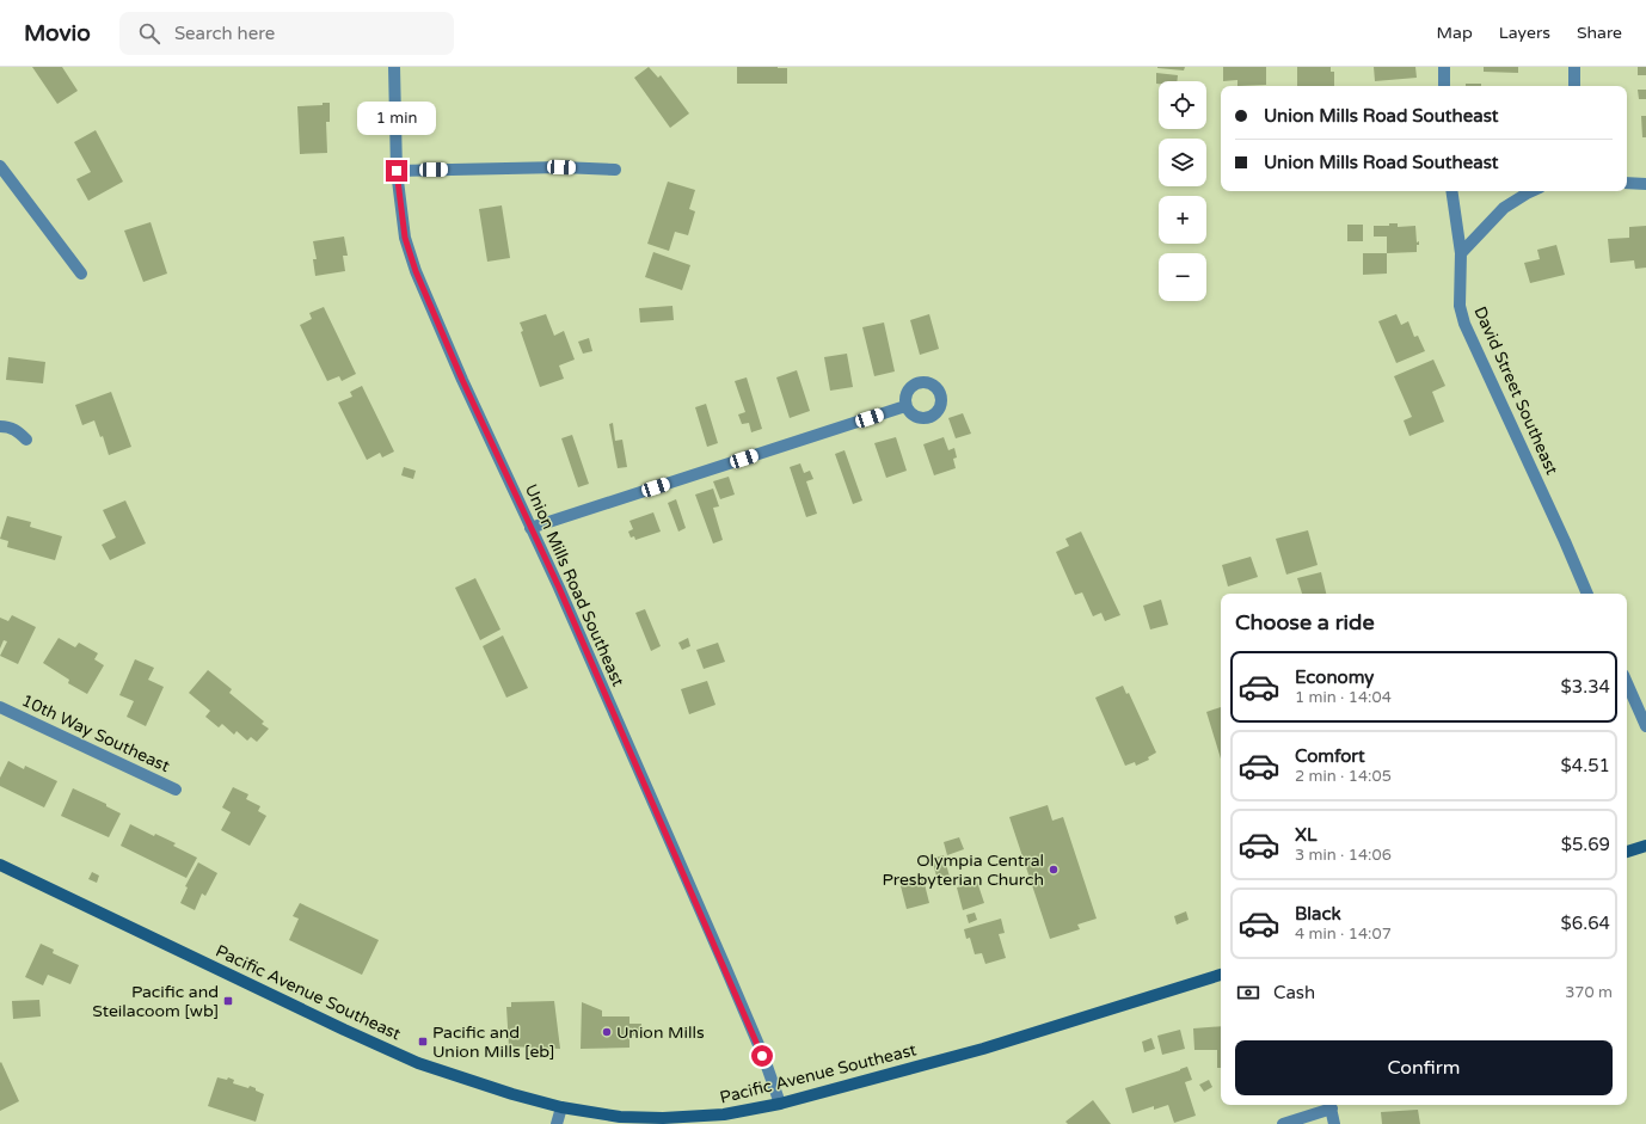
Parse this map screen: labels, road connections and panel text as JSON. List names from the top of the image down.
{
  "streets": {
    "main road": ["Pacific Avenue Southeast"],
    "street": ["David Street Southeast", "Union Mills Road Southeast", "10th Way Southeast"]
  },
  "crossings": [
    ["Union Mills Road Southeast", "Pacific Avenue Southeast"]
  ],
  "places": {
    "other": ["Olympia Central Presbyterian Church", "Union Mills"],
    "transit": ["Pacific and Steilacoom [wb]", "Pacific and Union Mills [eb]"]
  },
  "page": {
    "header": "Movio",
    "search": "Search here",
    "nav": ["Map", "Layers", "Share"],
    "map_buttons": ["+", "−"],
    "banner": ["Union Mills Road Southeast", "Union Mills Road Southeast"],
    "bubble": "1 min",
    "heading": "Choose a ride",
    "list": [
      {
        "name": "Economy",
        "note": "1 min · 14:04",
        "value": "$3.34"
      },
      {
        "name": "Comfort",
        "note": "2 min · 14:05",
        "value": "$4.51"
      },
      {
        "name": "XL",
        "note": "3 min · 14:06",
        "value": "$5.69"
      },
      {
        "name": "Black",
        "note": "4 min · 14:07",
        "value": "$6.64"
      }
    ],
    "pay": ["Cash", "370 m"],
    "buttons": "Confirm"
  }
}
